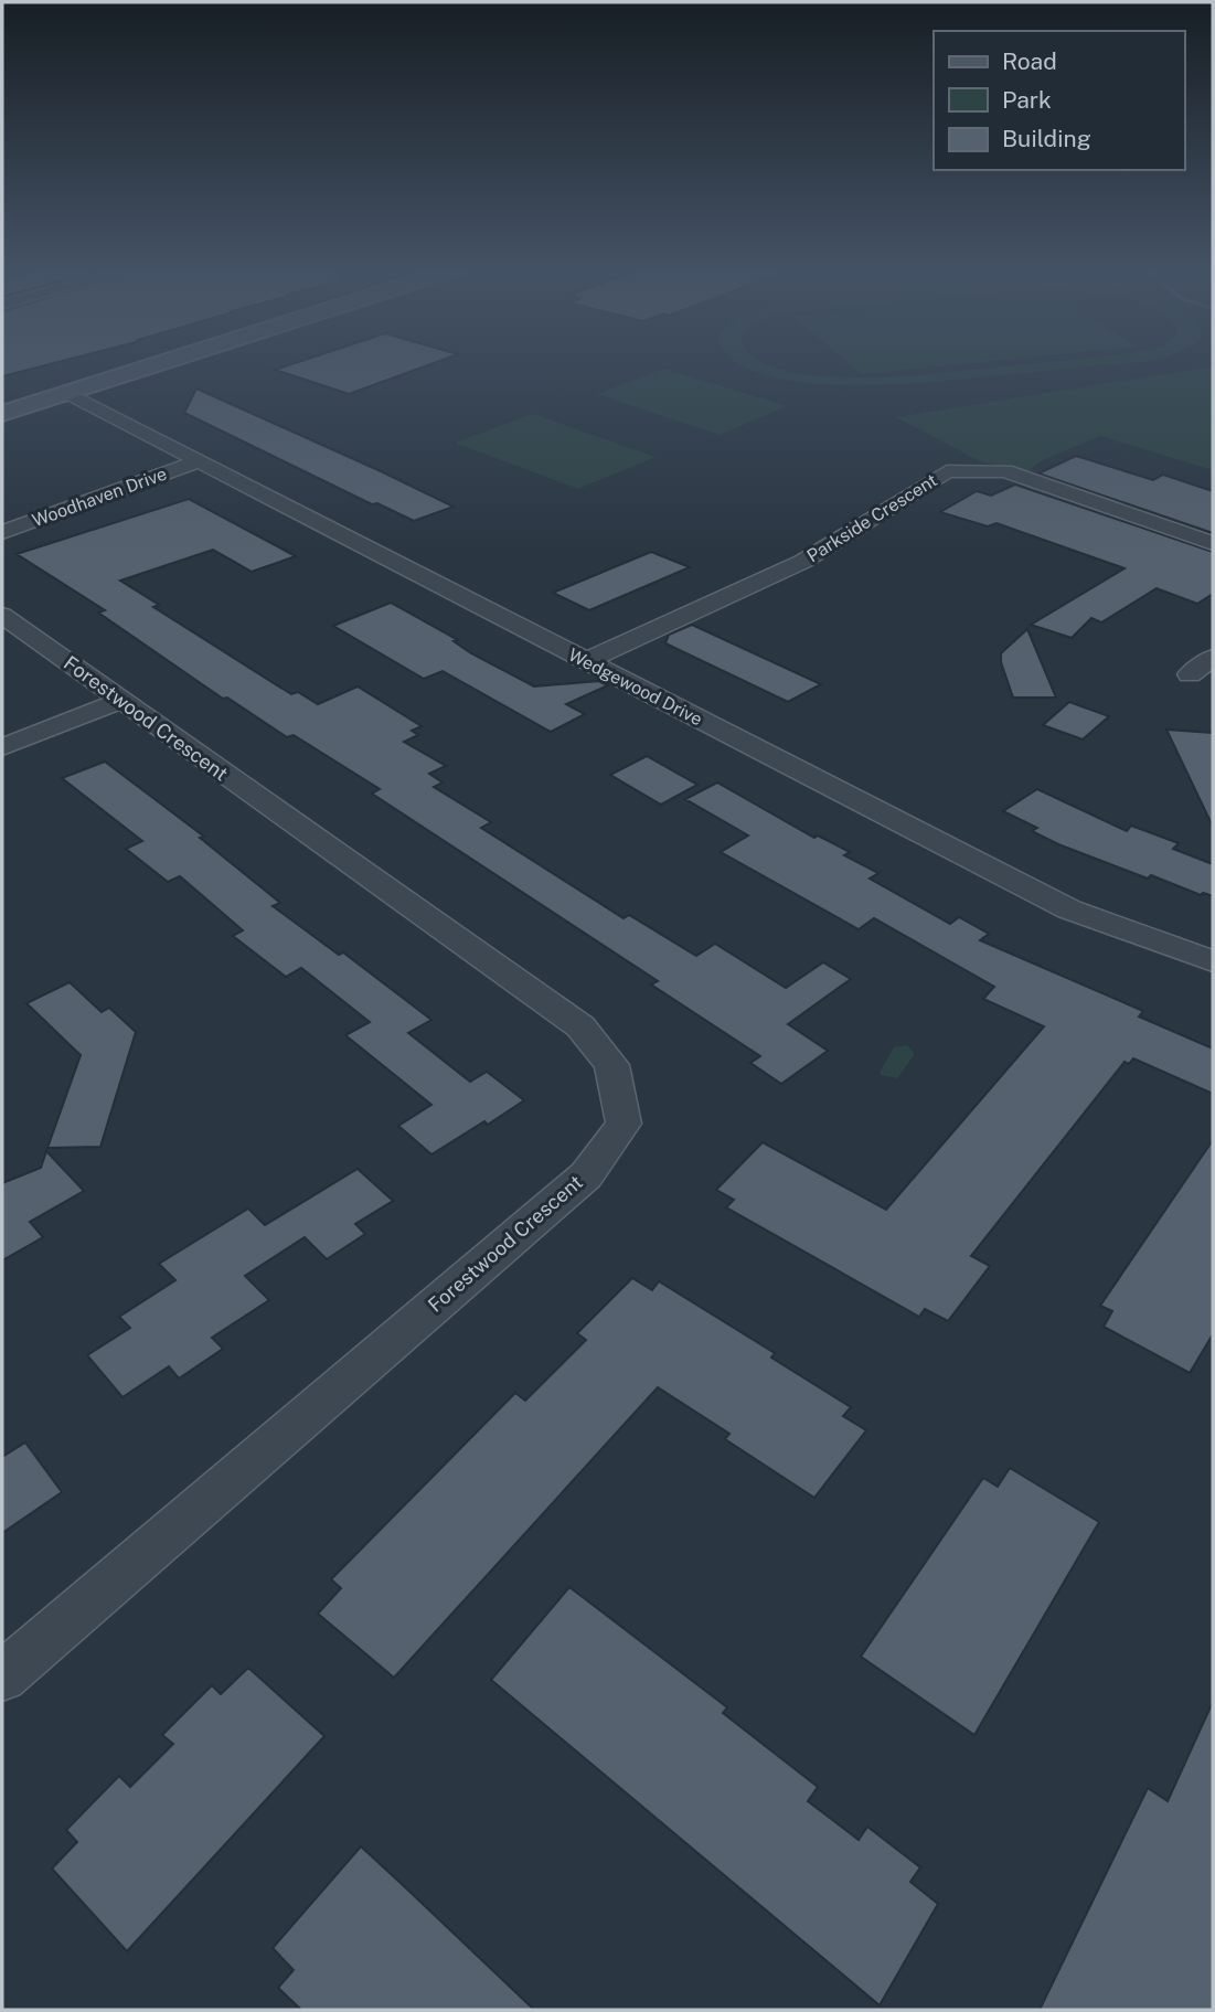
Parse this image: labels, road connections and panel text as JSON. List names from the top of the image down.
{
  "streets": {
    "street": [
      "Woodhaven Drive",
      "Parkside Crescent",
      "Wedgewood Drive",
      "Forestwood Crescent"
    ]
  },
  "crossings": [
    ["Woodhaven Drive", "Wedgewood Drive"],
    ["Parkside Crescent", "Wedgewood Drive"]
  ],
  "legend": ["Road", "Park", "Building"]
}
